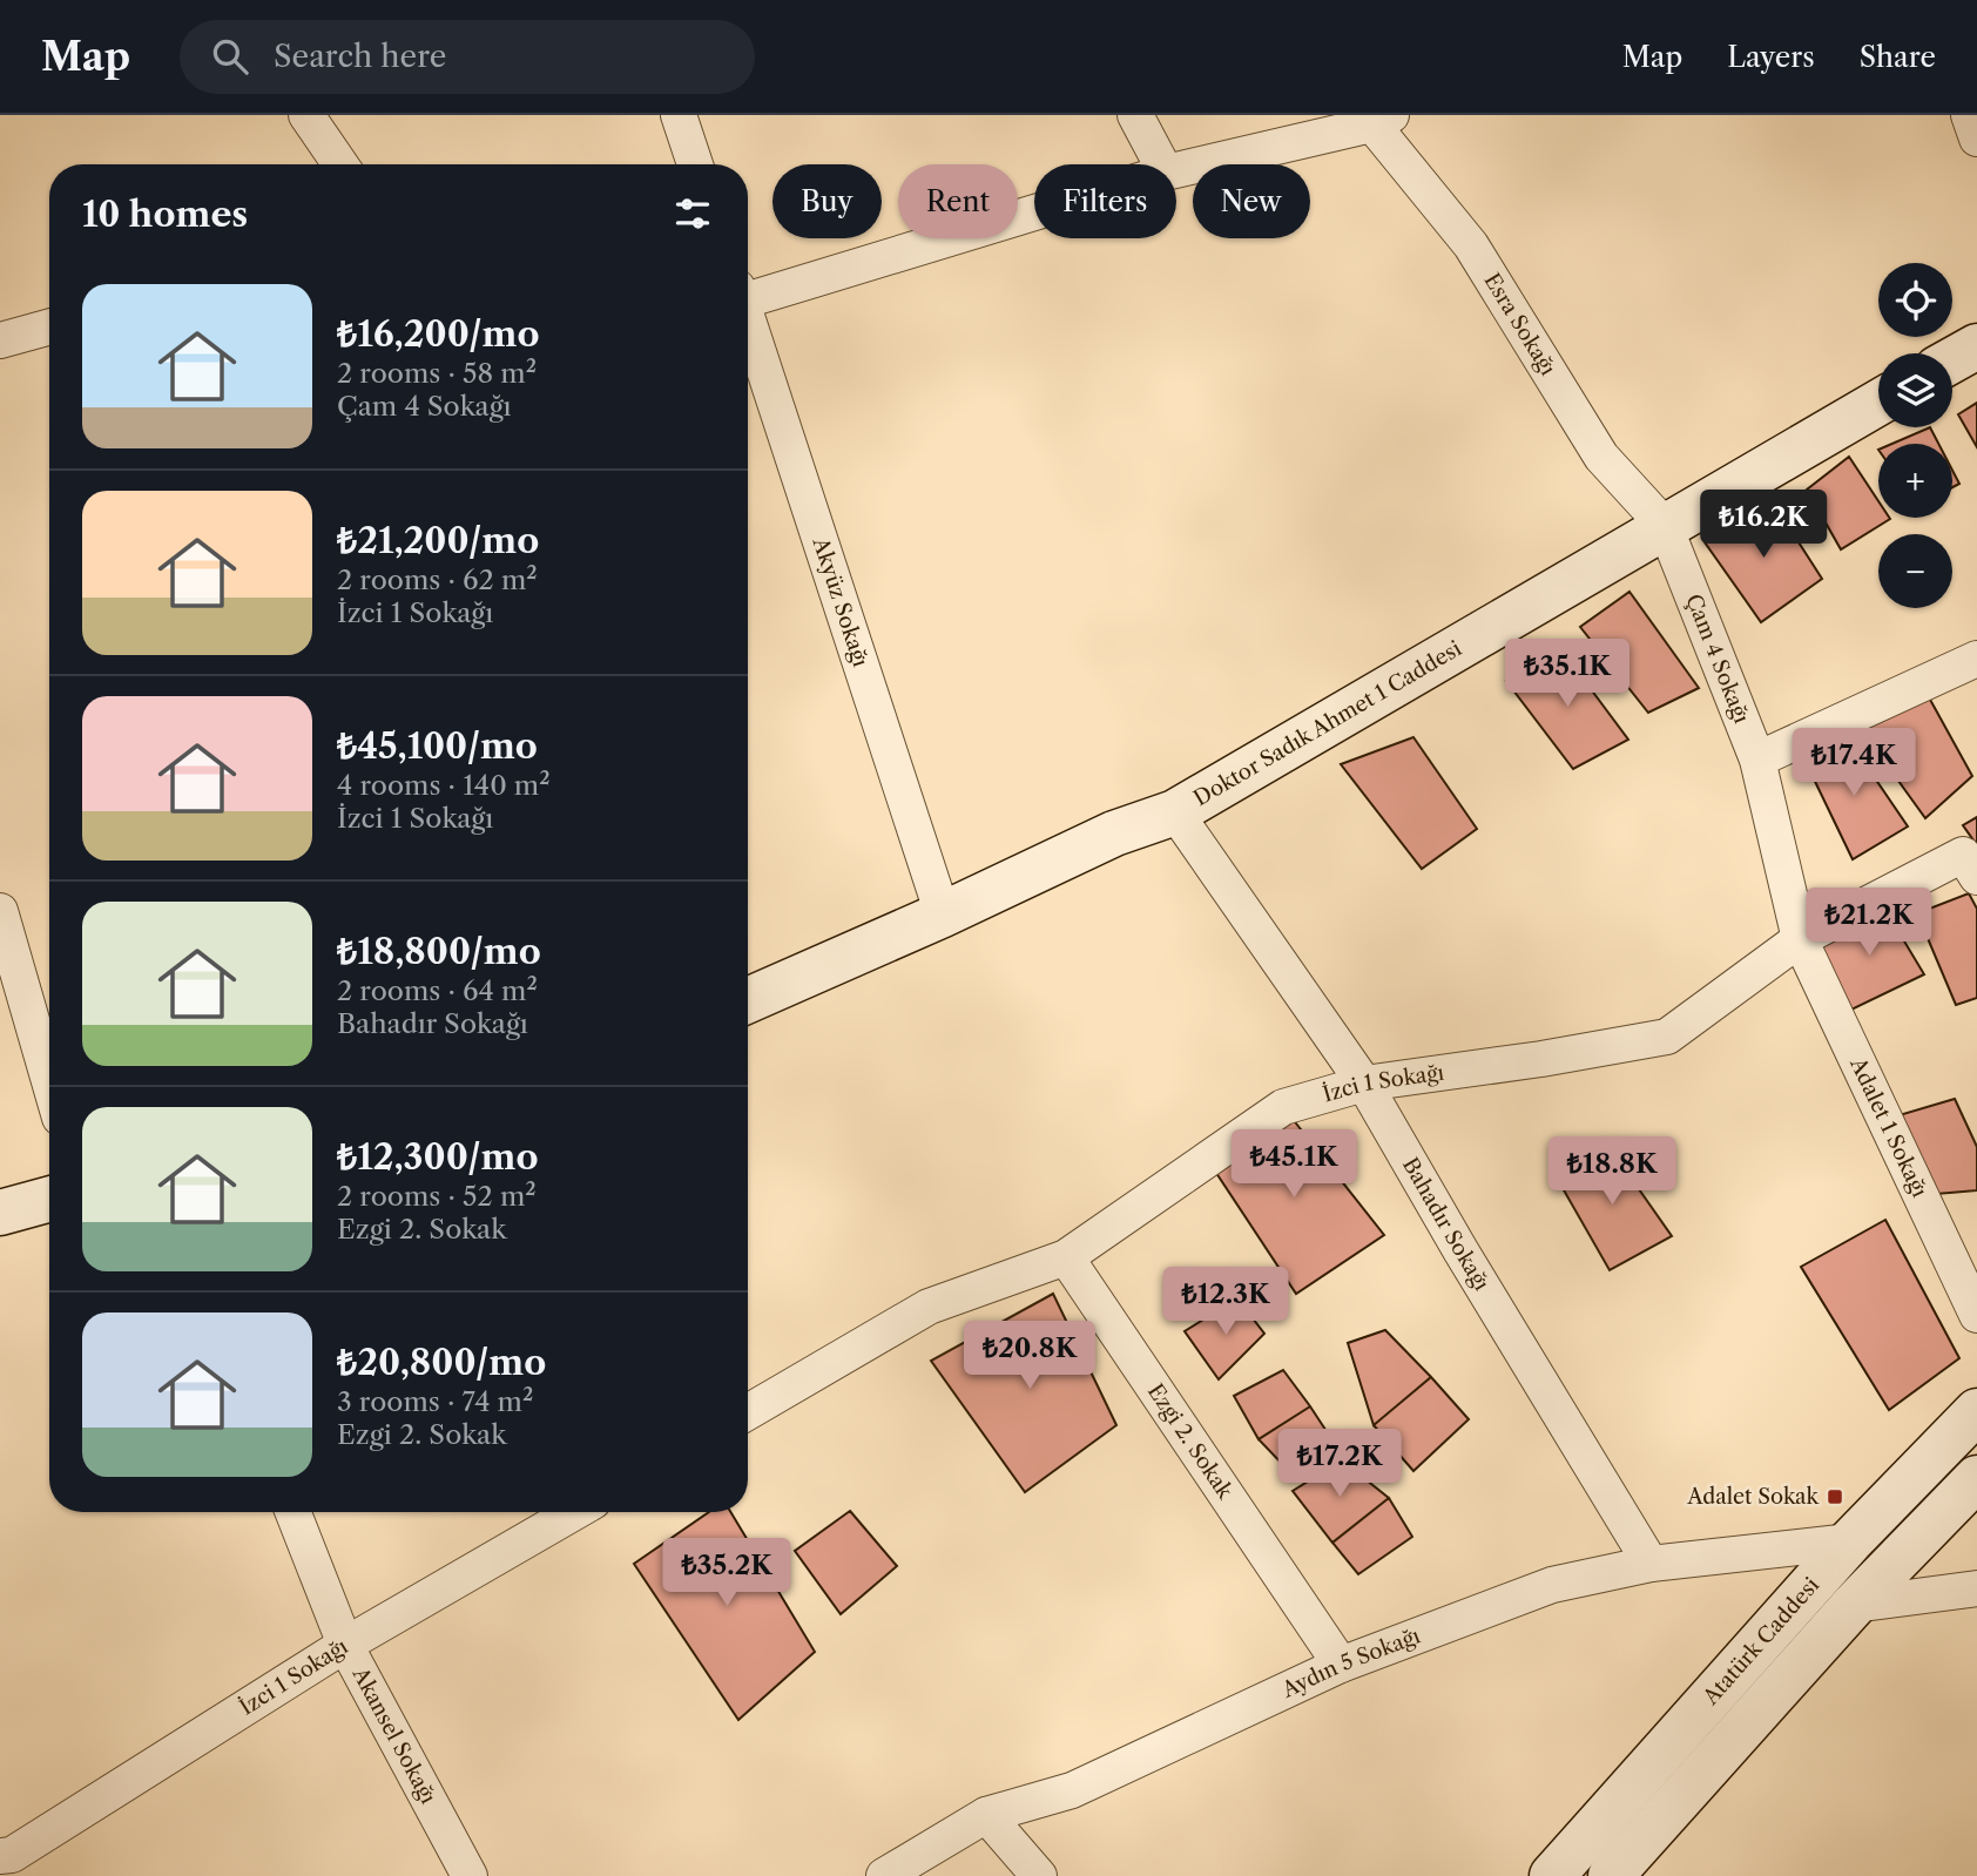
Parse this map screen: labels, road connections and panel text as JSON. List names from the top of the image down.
{
  "streets": {
    "street": [
      "Esra Sokağı",
      "Akyüz Sokağı",
      "Çam 4 Sokağı",
      "Doktor Sadık Ahmet 1 Caddesi",
      "İzci 1 Sokağı",
      "Adalet 1 Sokağı",
      "Bahadır Sokağı",
      "Ezgi 2. Sokak",
      "Atatürk Caddesi",
      "Aydın 5 Sokağı",
      "Akansel Sokağı"
    ]
  },
  "crossings": [
    ["Esra Sokağı", "Çam 4 Sokağı"],
    ["Esra Sokağı", "Doktor Sadık Ahmet 1 Caddesi"],
    ["Akyüz Sokağı", "Doktor Sadık Ahmet 1 Caddesi"],
    ["Çam 4 Sokağı", "Doktor Sadık Ahmet 1 Caddesi"],
    ["Çam 4 Sokağı", "İzci 1 Sokağı"],
    ["Çam 4 Sokağı", "Adalet 1 Sokağı"],
    ["Doktor Sadık Ahmet 1 Caddesi", "Bahadır Sokağı"],
    ["İzci 1 Sokağı", "Adalet 1 Sokağı"],
    ["İzci 1 Sokağı", "Bahadır Sokağı"],
    ["İzci 1 Sokağı", "Ezgi 2. Sokak"],
    ["İzci 1 Sokağı", "Akansel Sokağı"],
    ["Bahadır Sokağı", "Aydın 5 Sokağı"],
    ["Ezgi 2. Sokak", "Aydın 5 Sokağı"],
    ["Atatürk Caddesi", "Aydın 5 Sokağı"]
  ],
  "places": {
    "transit": ["Adalet Sokak"]
  },
  "page": {
    "header": "Map",
    "search": "Search here",
    "nav": ["Map", "Layers", "Share"],
    "chip": [
      "Buy",
      "Rent",
      "Filters",
      "New"
    ],
    "heading": "10 homes",
    "map_buttons": ["+", "−"],
    "list": [
      {
        "name": "₺16,200/mo",
        "note": "2 rooms · 58 m² · Çam 4 Sokağı"
      },
      {
        "name": "₺21,200/mo",
        "note": "2 rooms · 62 m² · İzci 1 Sokağı"
      },
      {
        "name": "₺45,100/mo",
        "note": "4 rooms · 140 m² · İzci 1 Sokağı"
      },
      {
        "name": "₺18,800/mo",
        "note": "2 rooms · 64 m² · Bahadır Sokağı"
      },
      {
        "name": "₺12,300/mo",
        "note": "2 rooms · 52 m² · Ezgi 2. Sokak"
      },
      {
        "name": "₺20,800/mo",
        "note": "3 rooms · 74 m² · Ezgi 2. Sokak"
      }
    ],
    "price": [
      "₺16.2K",
      "₺35.1K",
      "₺17.4K",
      "₺21.2K",
      "₺45.1K",
      "₺18.8K",
      "₺12.3K",
      "₺20.8K",
      "₺17.2K",
      "₺35.2K"
    ]
  }
}
